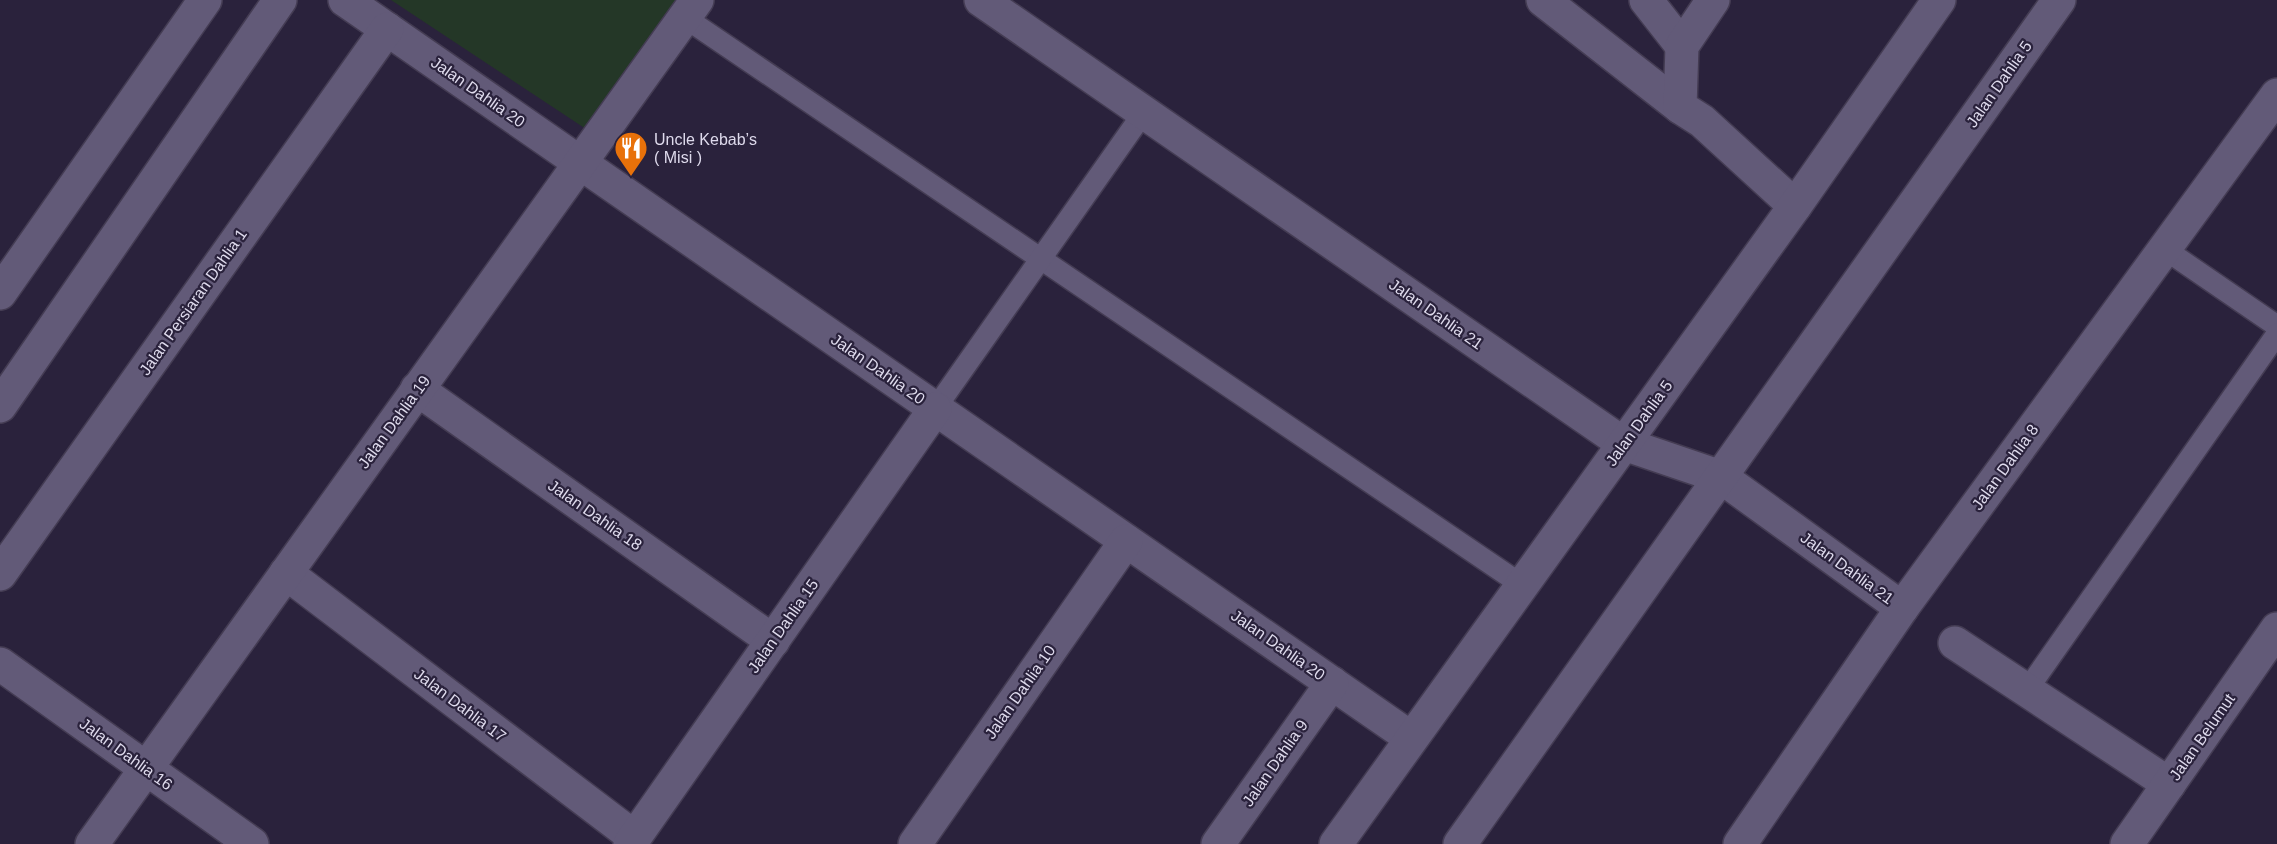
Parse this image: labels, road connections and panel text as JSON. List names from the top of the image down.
{
  "streets": {
    "street": [
      "Jalan Dahlia 5",
      "Jalan Dahlia 20",
      "Jalan Persiaran Dahlia 1",
      "Jalan Dahlia 21",
      "Jalan Dahlia 19",
      "Jalan Dahlia 8",
      "Jalan Dahlia 18",
      "Jalan Dahlia 15",
      "Jalan Dahlia 10",
      "Jalan Dahlia 17",
      "Jalan Belumut",
      "Jalan Dahlia 16",
      "Jalan Dahlia 9"
    ]
  },
  "crossings": [
    ["Jalan Dahlia 5", "Jalan Dahlia 20"],
    ["Jalan Dahlia 5", "Jalan Dahlia 21"],
    ["Jalan Dahlia 20", "Jalan Persiaran Dahlia 1"],
    ["Jalan Dahlia 20", "Jalan Dahlia 19"],
    ["Jalan Dahlia 20", "Jalan Dahlia 15"],
    ["Jalan Dahlia 20", "Jalan Dahlia 10"],
    ["Jalan Dahlia 20", "Jalan Dahlia 9"],
    ["Jalan Dahlia 21", "Jalan Dahlia 8"],
    ["Jalan Dahlia 19", "Jalan Dahlia 18"],
    ["Jalan Dahlia 19", "Jalan Dahlia 17"],
    ["Jalan Dahlia 19", "Jalan Dahlia 16"],
    ["Jalan Dahlia 18", "Jalan Dahlia 15"],
    ["Jalan Dahlia 15", "Jalan Dahlia 17"]
  ],
  "places": {
    "restaurant": ["Uncle Kebab’s ( Misi )"]
  }
}
